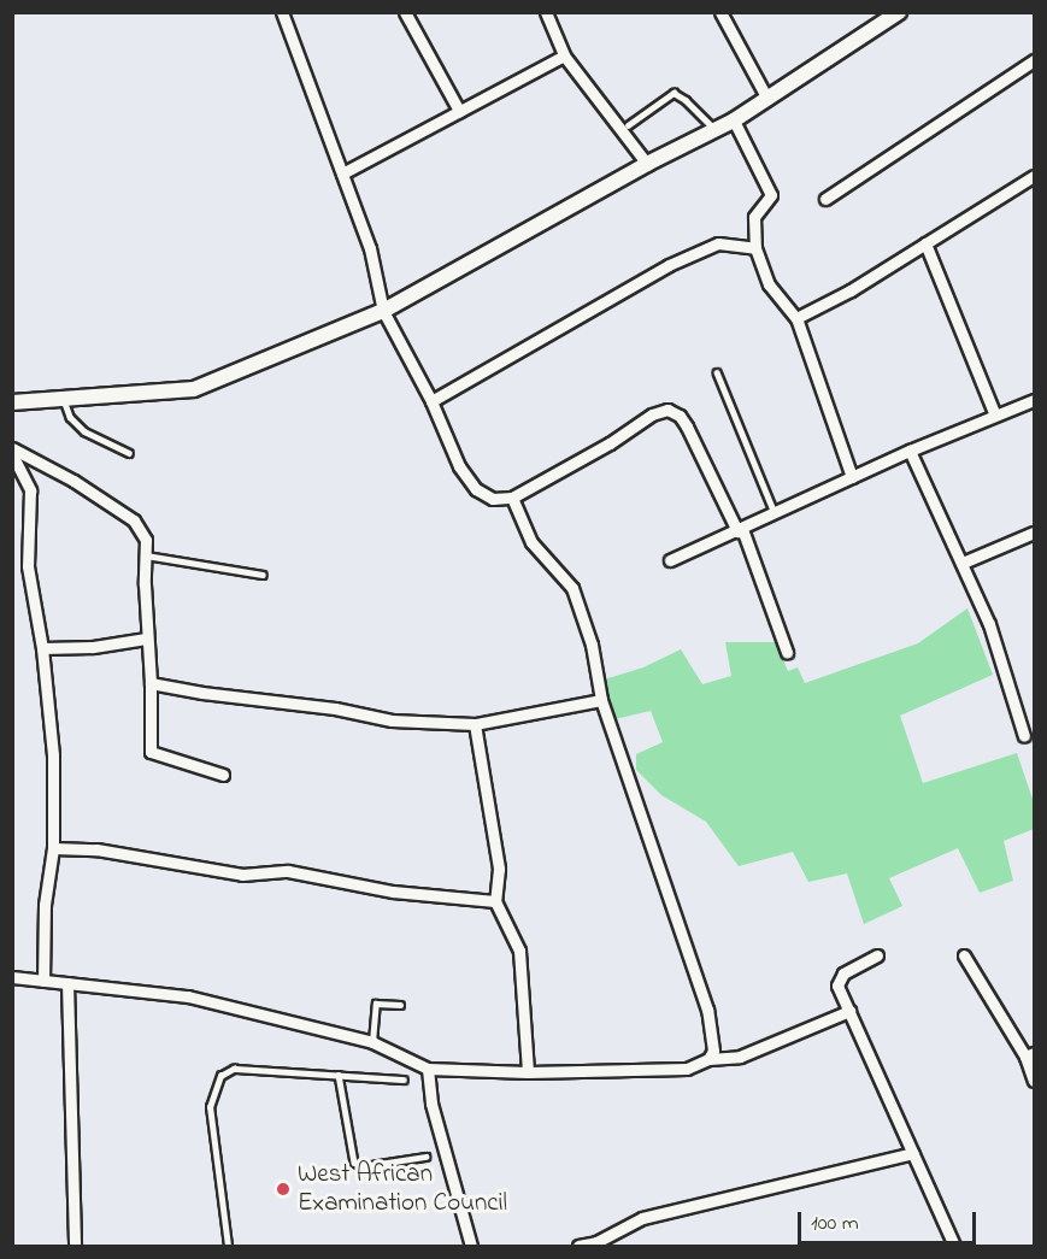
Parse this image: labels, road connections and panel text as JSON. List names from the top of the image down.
{
  "places": ["West African Examination Council"],
  "scale_bar": "100 m"
}
